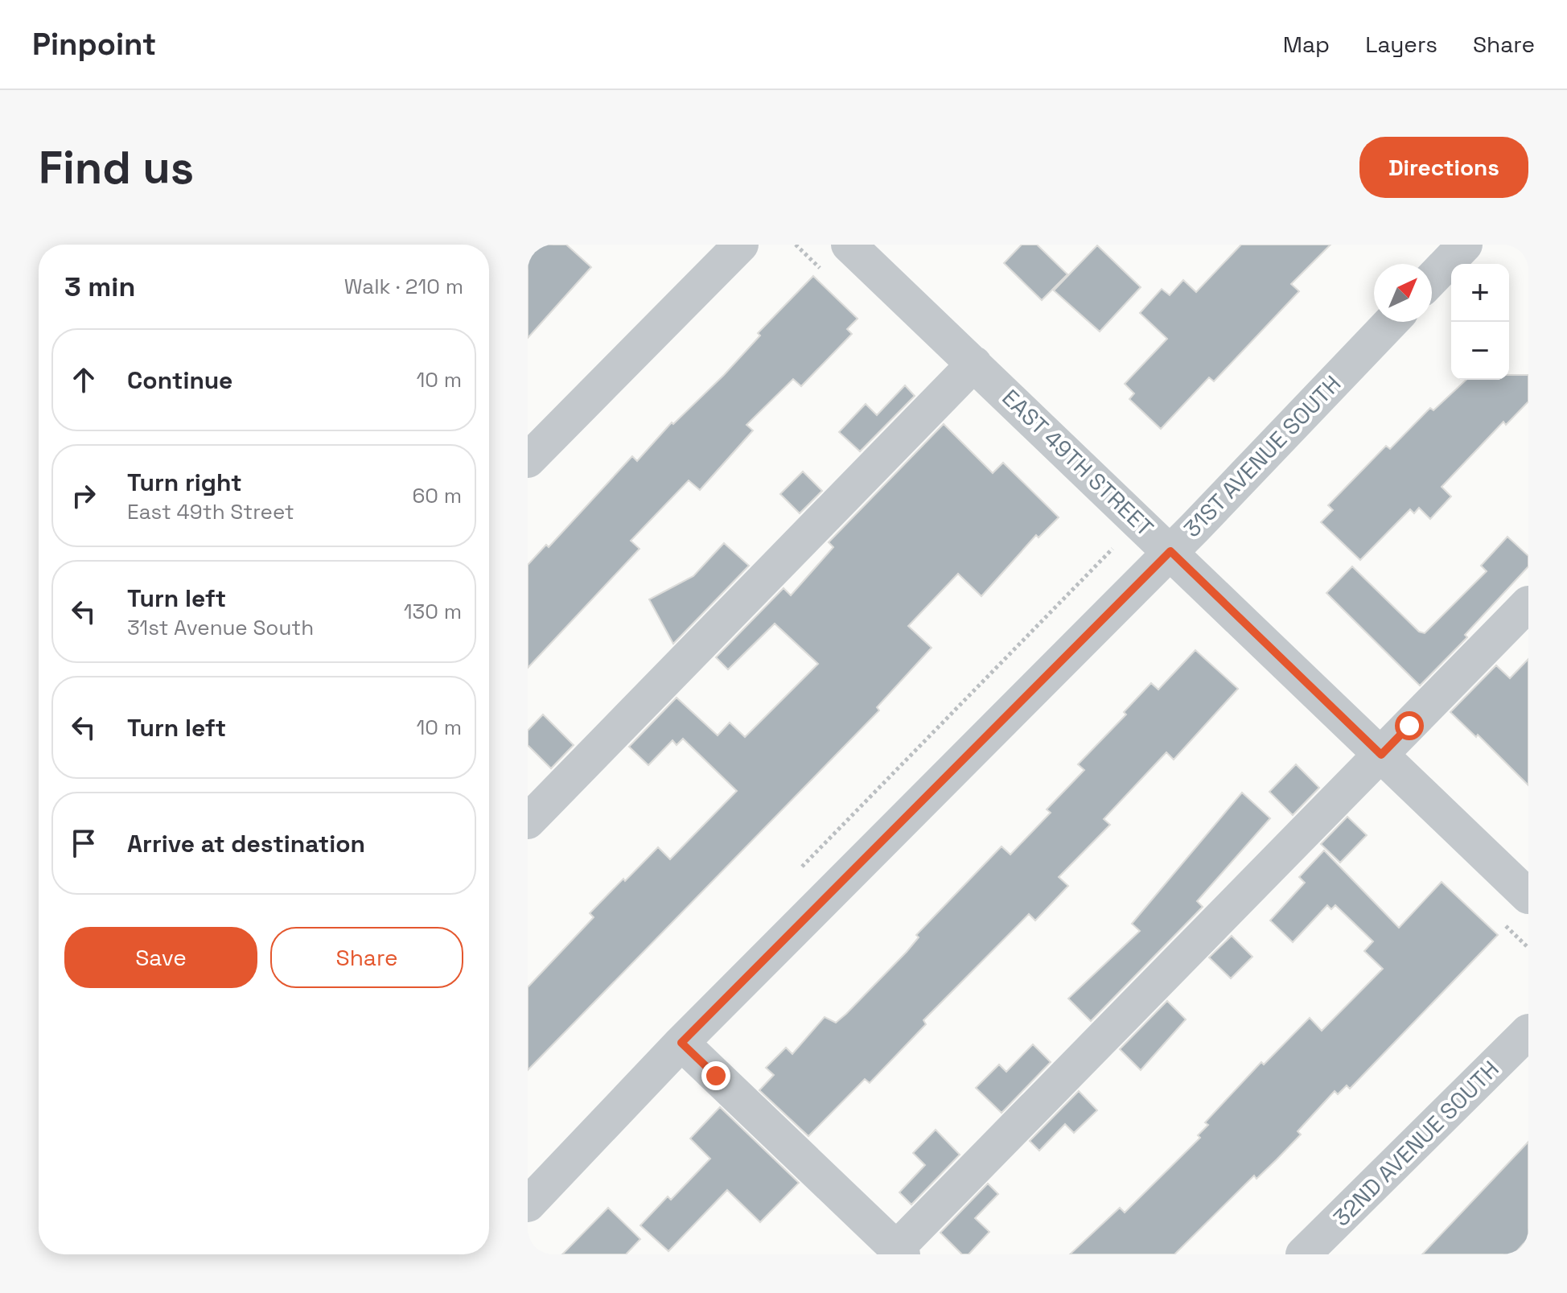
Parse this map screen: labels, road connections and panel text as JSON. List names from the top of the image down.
{
  "streets": {
    "street": ["31ST AVENUE SOUTH", "EAST 49TH STREET", "32ND AVENUE SOUTH"]
  },
  "crossings": [
    ["31ST AVENUE SOUTH", "EAST 49TH STREET"]
  ],
  "north": "top right",
  "page": {
    "header": "Pinpoint",
    "nav": ["Map", "Layers", "Share"],
    "buttons": [
      "Directions",
      ["Save", "Share"]
    ],
    "title": "Find us",
    "heading": ["3 min", "Walk · 210 m"],
    "map_buttons": ["+", "−"],
    "list": [
      ["Continue", "10 m"],
      ["Turn right", "East 49th Street", "60 m"],
      ["Turn left", "31st Avenue South", "130 m"],
      ["Turn left", "10 m"],
      "Arrive at destination"
    ]
  }
}
